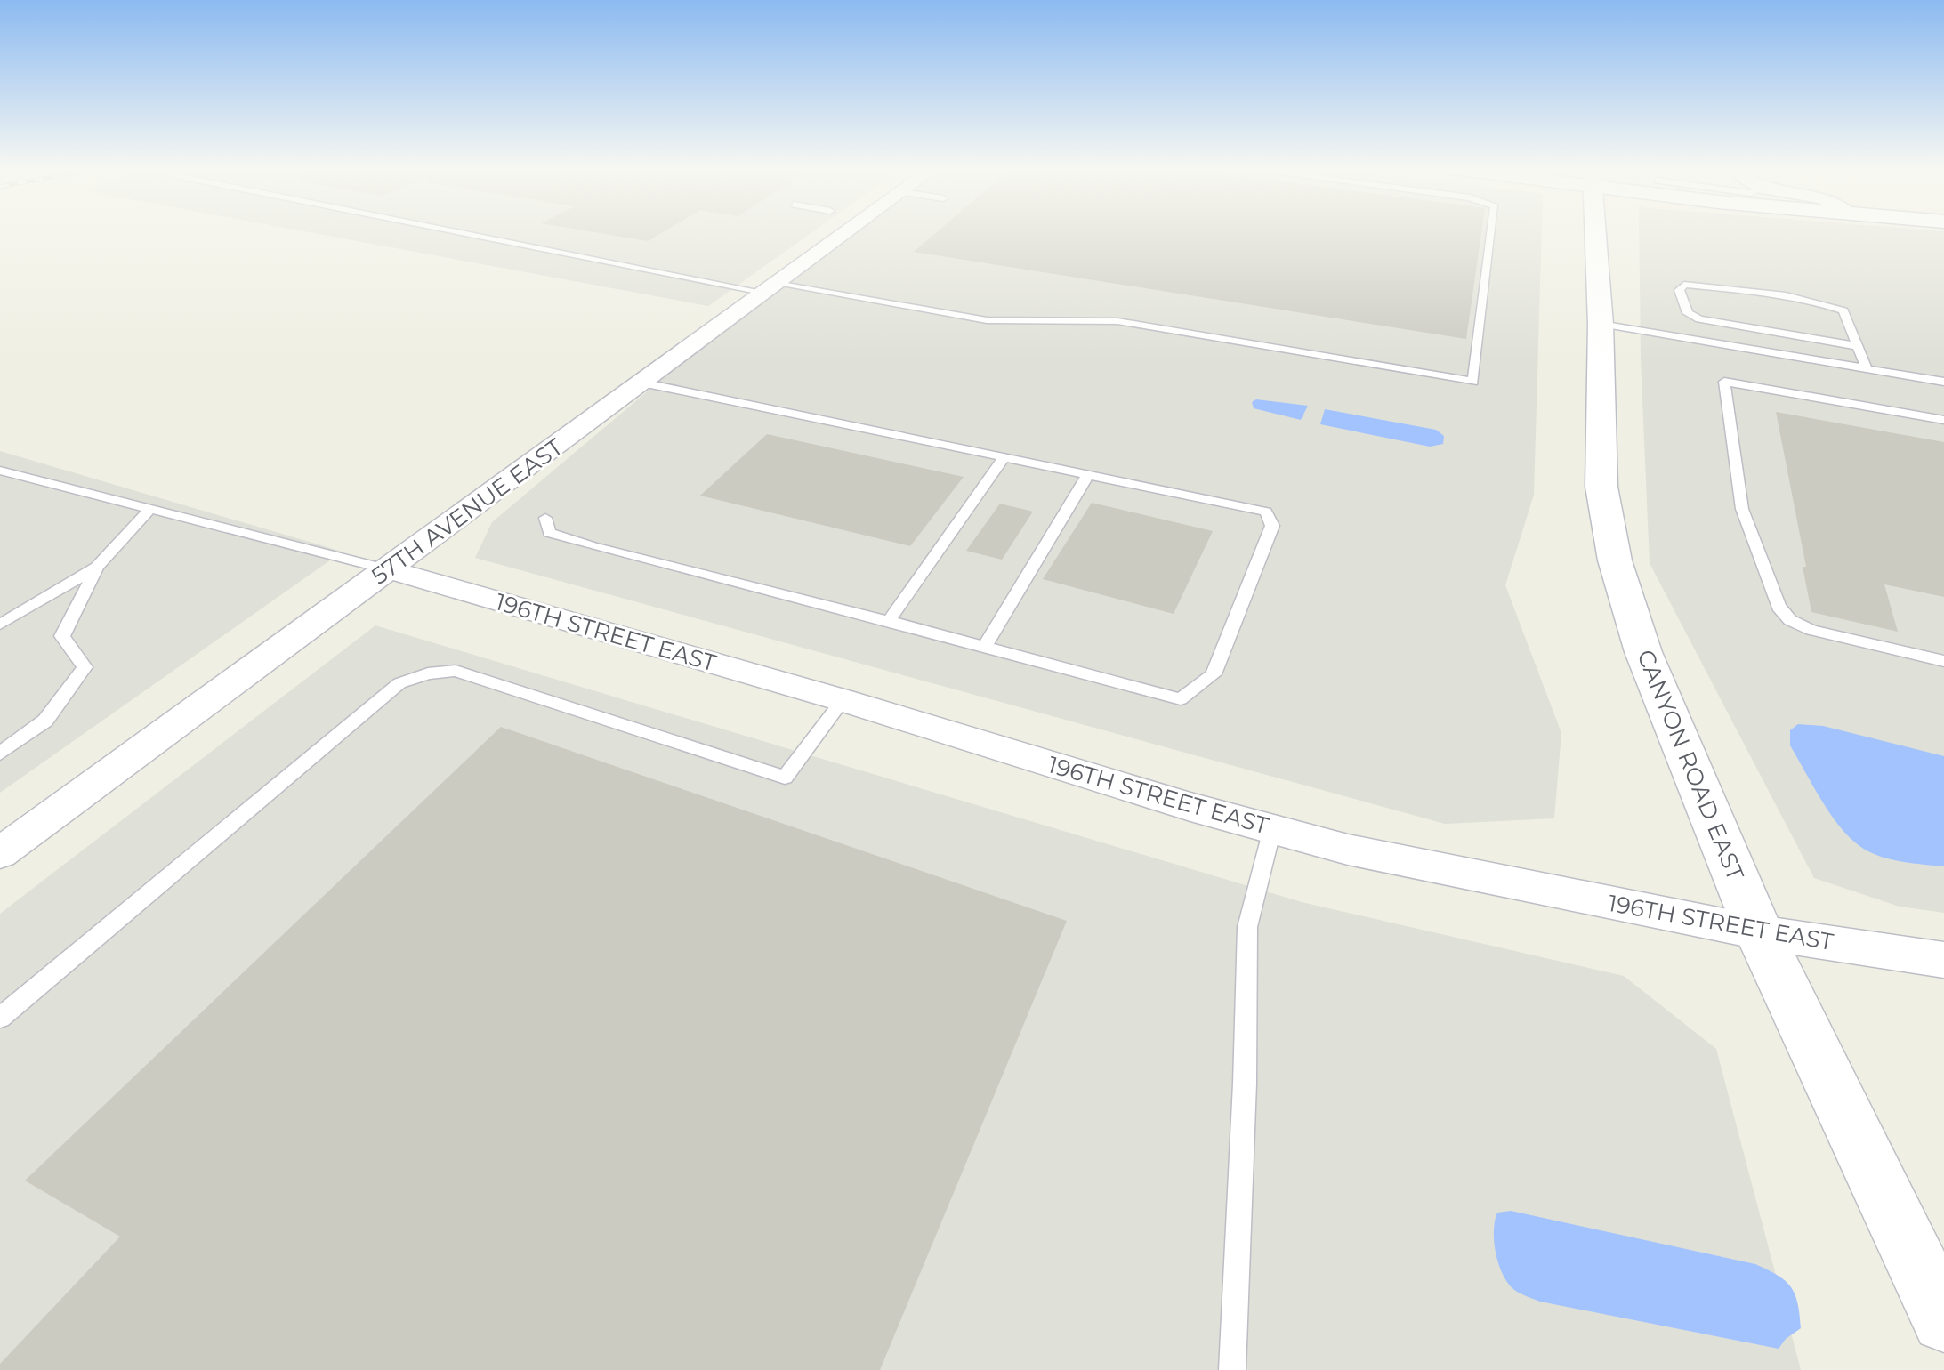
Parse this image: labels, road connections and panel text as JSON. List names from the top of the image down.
{
  "streets": {
    "main road": ["CANYON ROAD EAST"],
    "street": ["57TH AVENUE EAST", "196TH STREET EAST"]
  },
  "crossings": [
    ["57TH AVENUE EAST", "196TH STREET EAST"],
    ["196TH STREET EAST", "CANYON ROAD EAST"]
  ]
}
